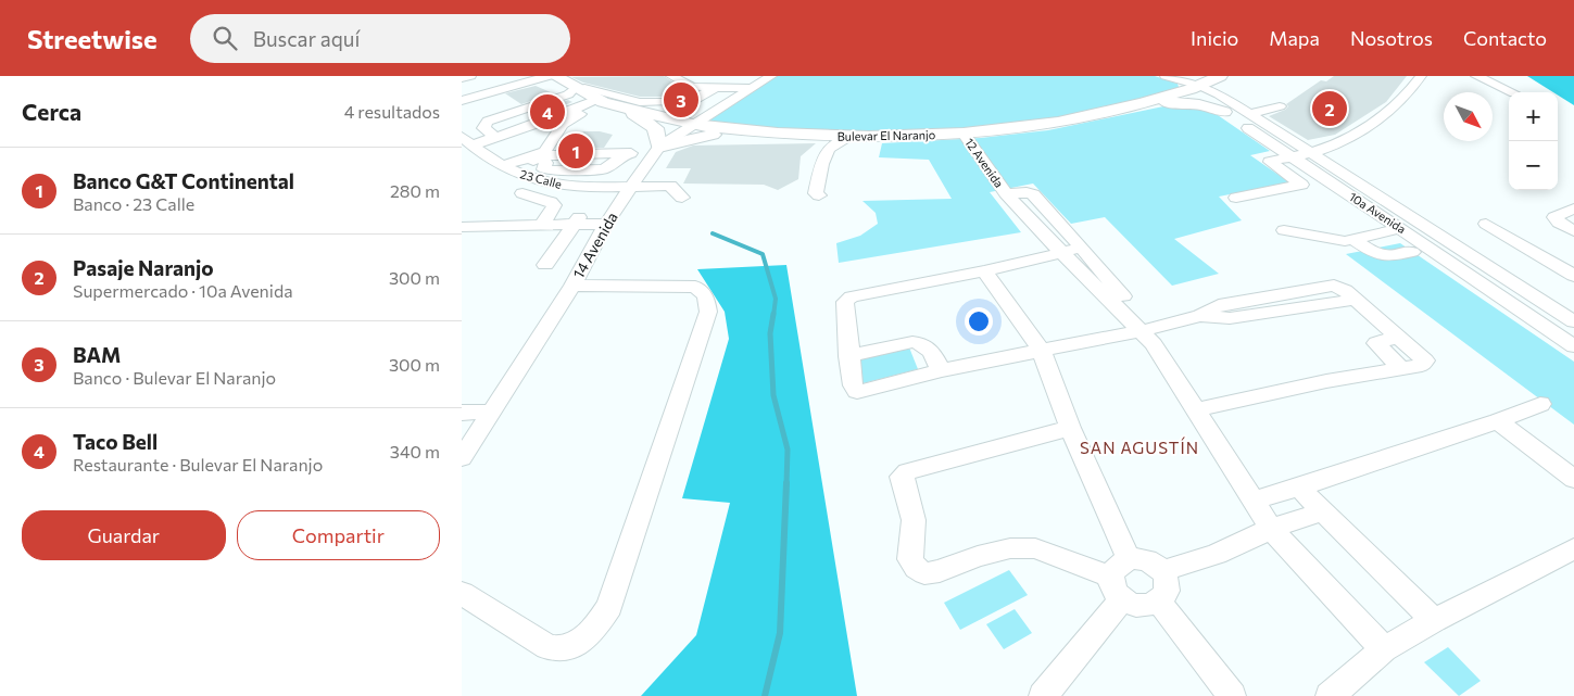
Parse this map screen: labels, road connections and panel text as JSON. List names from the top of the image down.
{
  "streets": {
    "main road": ["Bulevar El Naranjo"],
    "street": [
      "12 Avenida",
      "23 Calle",
      "10a Avenida",
      "14 Avenida"
    ]
  },
  "crossings": [
    ["Bulevar El Naranjo", "12 Avenida"],
    ["Bulevar El Naranjo", "10a Avenida"],
    ["Bulevar El Naranjo", "14 Avenida"],
    ["23 Calle", "14 Avenida"]
  ],
  "districts": ["SAN AGUSTÍN"],
  "north": "bottom right",
  "page": {
    "header": "Streetwise",
    "search": "Buscar aquí",
    "nav": [
      "Inicio",
      "Mapa",
      "Nosotros",
      "Contacto"
    ],
    "heading": ["Cerca", "4 resultados"],
    "pins": [
      "3",
      "2",
      "4",
      "1"
    ],
    "map_buttons": ["+", "−"],
    "list": [
      {
        "mark": "1",
        "name": "Banco G&T Continental",
        "note": "Banco · 23 Calle",
        "value": "280 m"
      },
      {
        "mark": "2",
        "name": "Pasaje Naranjo",
        "note": "Supermercado · 10a Avenida",
        "value": "300 m"
      },
      {
        "mark": "3",
        "name": "BAM",
        "note": "Banco · Bulevar El Naranjo",
        "value": "300 m"
      },
      {
        "mark": "4",
        "name": "Taco Bell",
        "note": "Restaurante · Bulevar El Naranjo",
        "value": "340 m"
      }
    ],
    "buttons": ["Guardar", "Compartir"]
  }
}
